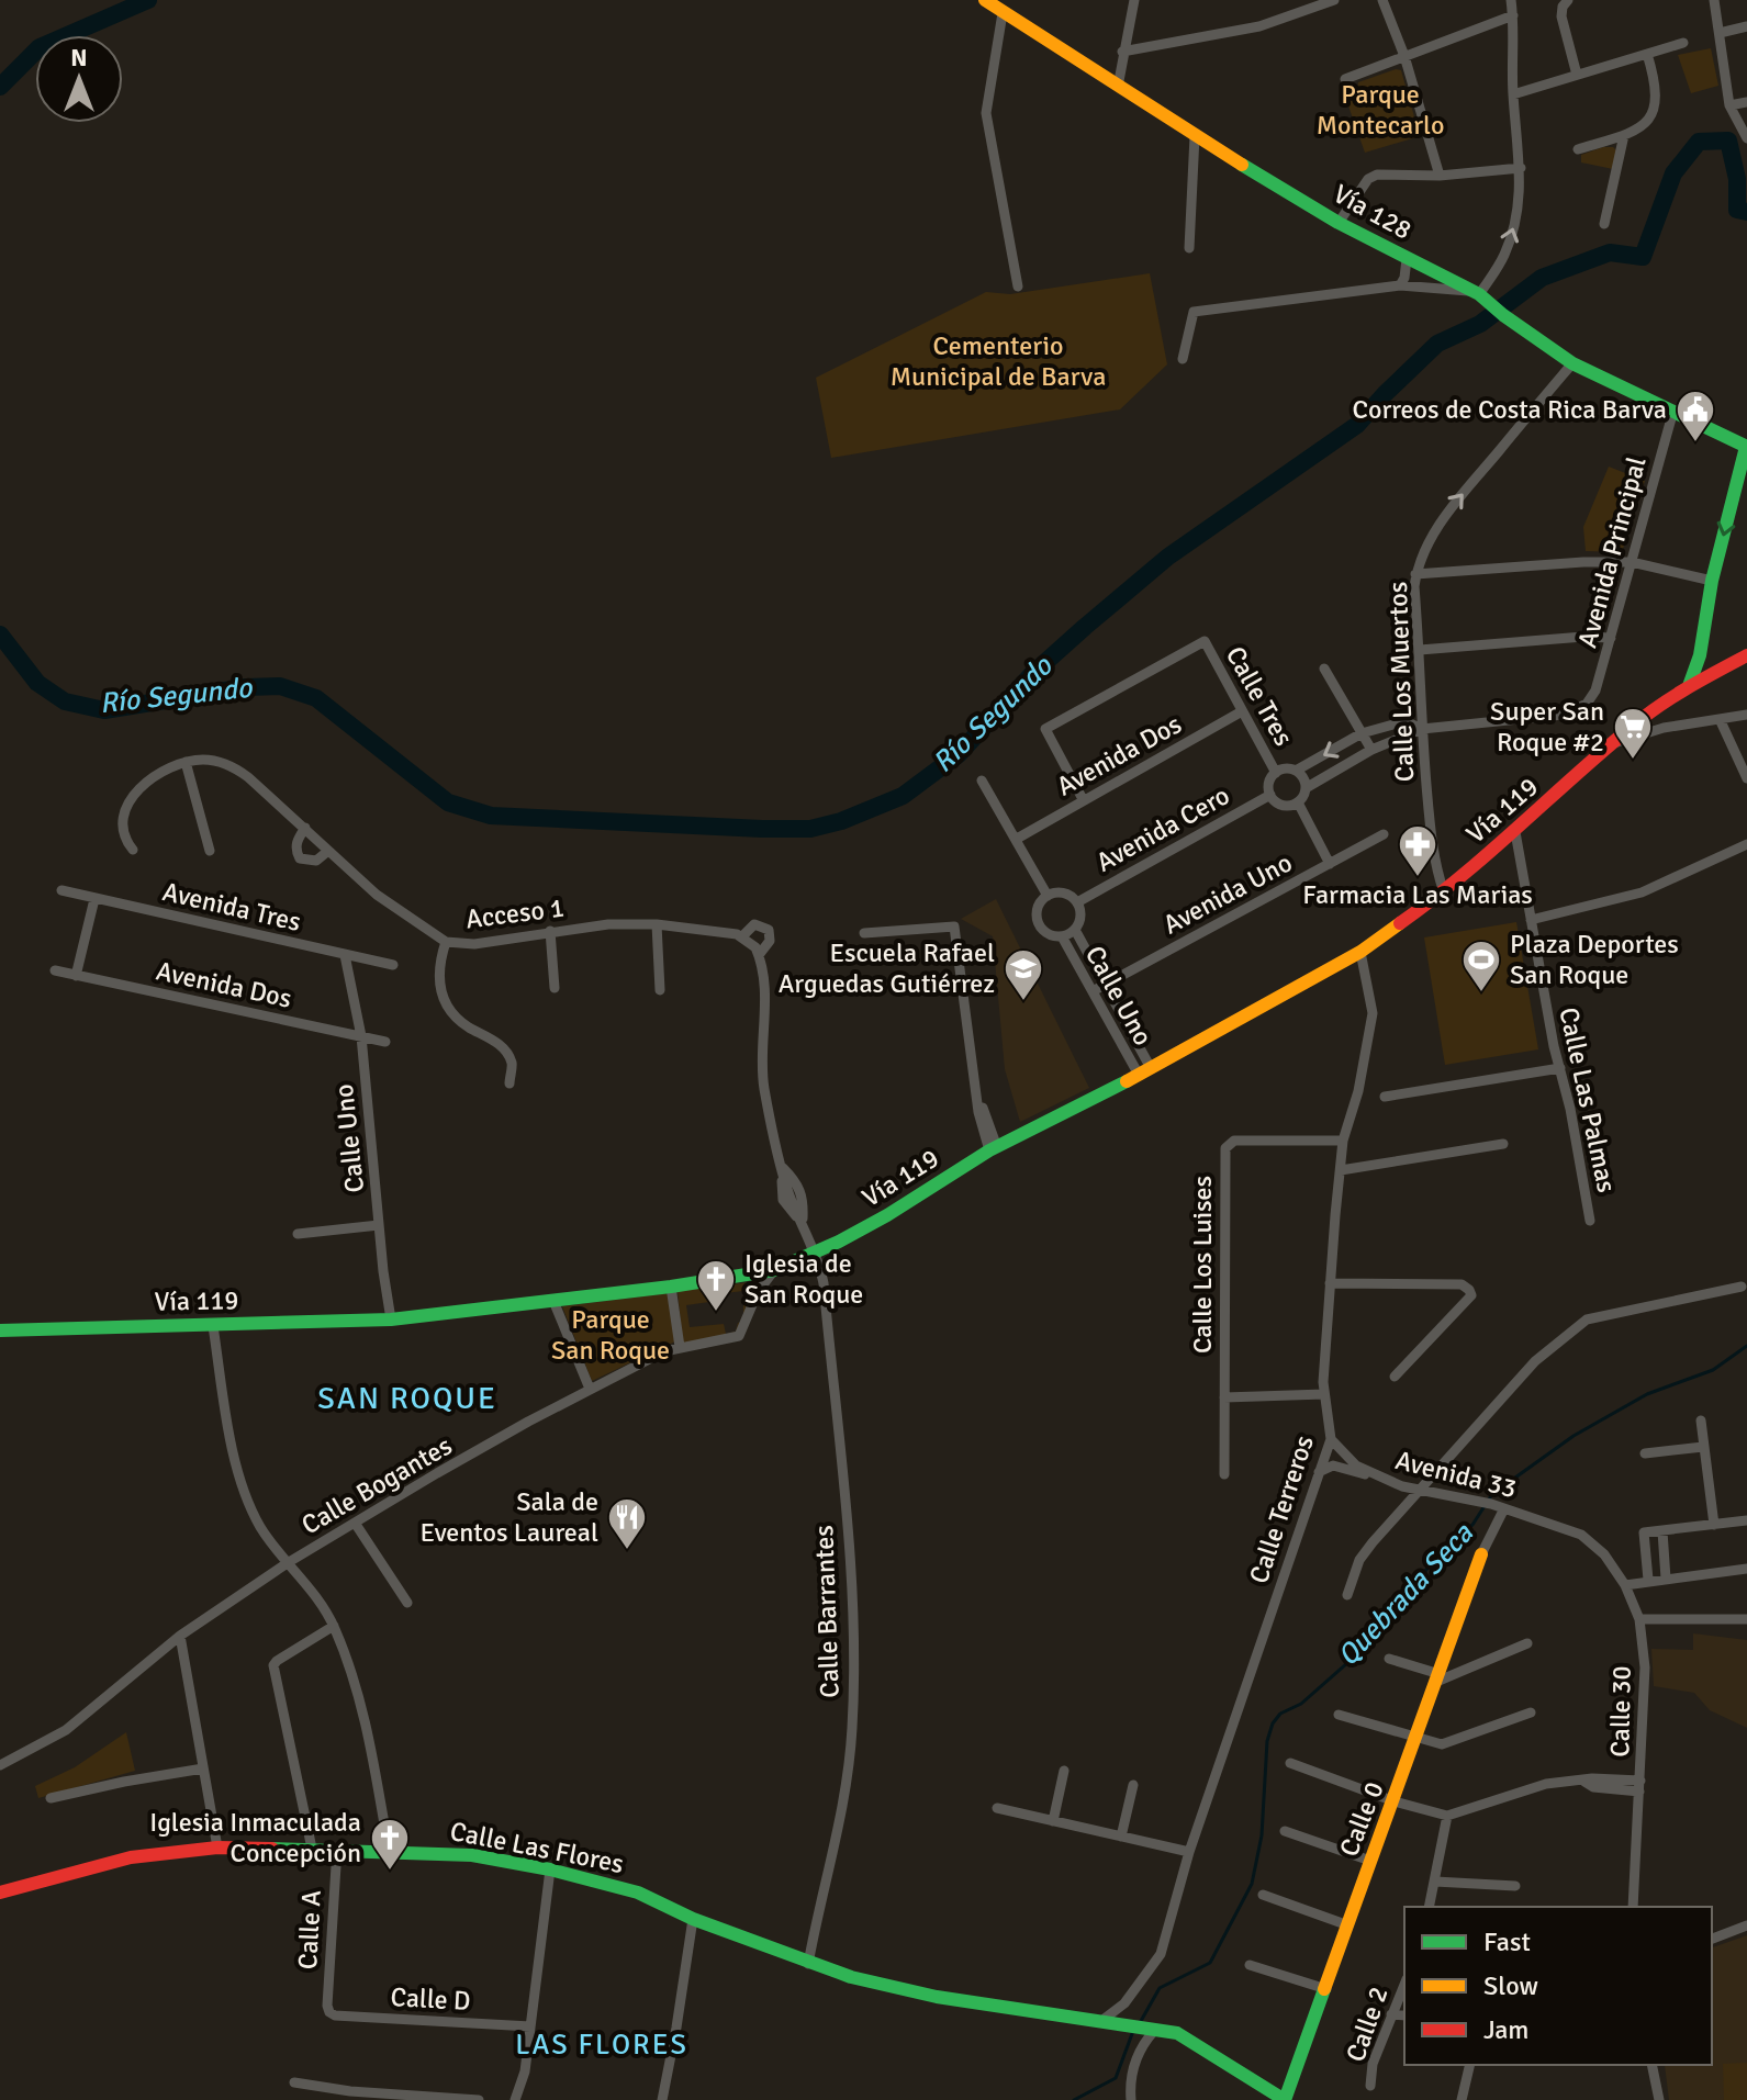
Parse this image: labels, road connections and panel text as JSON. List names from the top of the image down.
{
  "streets": {
    "main road": [
      "Vía 128",
      "Vía 119",
      "Calle 0",
      "Calle Las Flores"
    ],
    "street": [
      "Avenida Principal",
      "Calle Los Muertos",
      "Calle Tres",
      "Avenida Dos",
      "Avenida Cero",
      "Avenida Uno",
      "Avenida Tres",
      "Acceso 1",
      "Calle Uno",
      "Calle Las Palmas",
      "Calle Los Luises",
      "Avenida 33",
      "Calle Bogantes",
      "Calle Terreros",
      "Calle Barrantes",
      "Calle 30",
      "Calle A",
      "Calle D",
      "Calle 2"
    ]
  },
  "crossings": [
    ["Vía 128", "Avenida Principal"],
    ["Vía 128", "Calle Los Muertos"],
    ["Avenida Principal", "Calle Los Muertos"],
    ["Calle Los Muertos", "Vía 119"],
    ["Calle Tres", "Avenida Dos"],
    ["Calle Tres", "Avenida Cero"],
    ["Avenida Dos", "Calle Uno"],
    ["Vía 119", "Calle Uno"],
    ["Vía 119", "Calle Las Palmas"],
    ["Vía 119", "Calle Bogantes"],
    ["Vía 119", "Calle Terreros"],
    ["Vía 119", "Calle Barrantes"],
    ["Avenida Cero", "Calle Uno"],
    ["Avenida Uno", "Calle Uno"],
    ["Avenida Tres", "Calle Uno"],
    ["Calle Los Luises", "Calle Terreros"],
    ["Avenida 33", "Calle Terreros"],
    ["Avenida 33", "Calle 30"],
    ["Calle Terreros", "Calle Las Flores"],
    ["Calle Barrantes", "Calle Las Flores"],
    ["Calle 0", "Calle Las Flores"],
    ["Calle Las Flores", "Calle A"],
    ["Calle A", "Calle D"]
  ],
  "one_way": ["Calle Los Muertos"],
  "districts": ["SAN ROQUE", "LAS FLORES"],
  "water": ["Río Segundo", "Quebrada Seca"],
  "parks": ["Parque Montecarlo", "Cementerio Municipal de Barva", "Parque San Roque"],
  "places": {
    "public building": ["Correos de Costa Rica Barva"],
    "supermarket": ["Super San Roque #2"],
    "pharmacy": ["Farmacia Las Marias"],
    "sports": ["Plaza Deportes San Roque"],
    "school or university": ["Escuela Rafael Arguedas Gutiérrez"],
    "church": ["Iglesia de San Roque", "Iglesia Inmaculada Concepción"],
    "restaurant": ["Sala de Eventos Laureal"]
  },
  "legend": ["Fast", "Slow", "Jam"],
  "north": "top"
}
